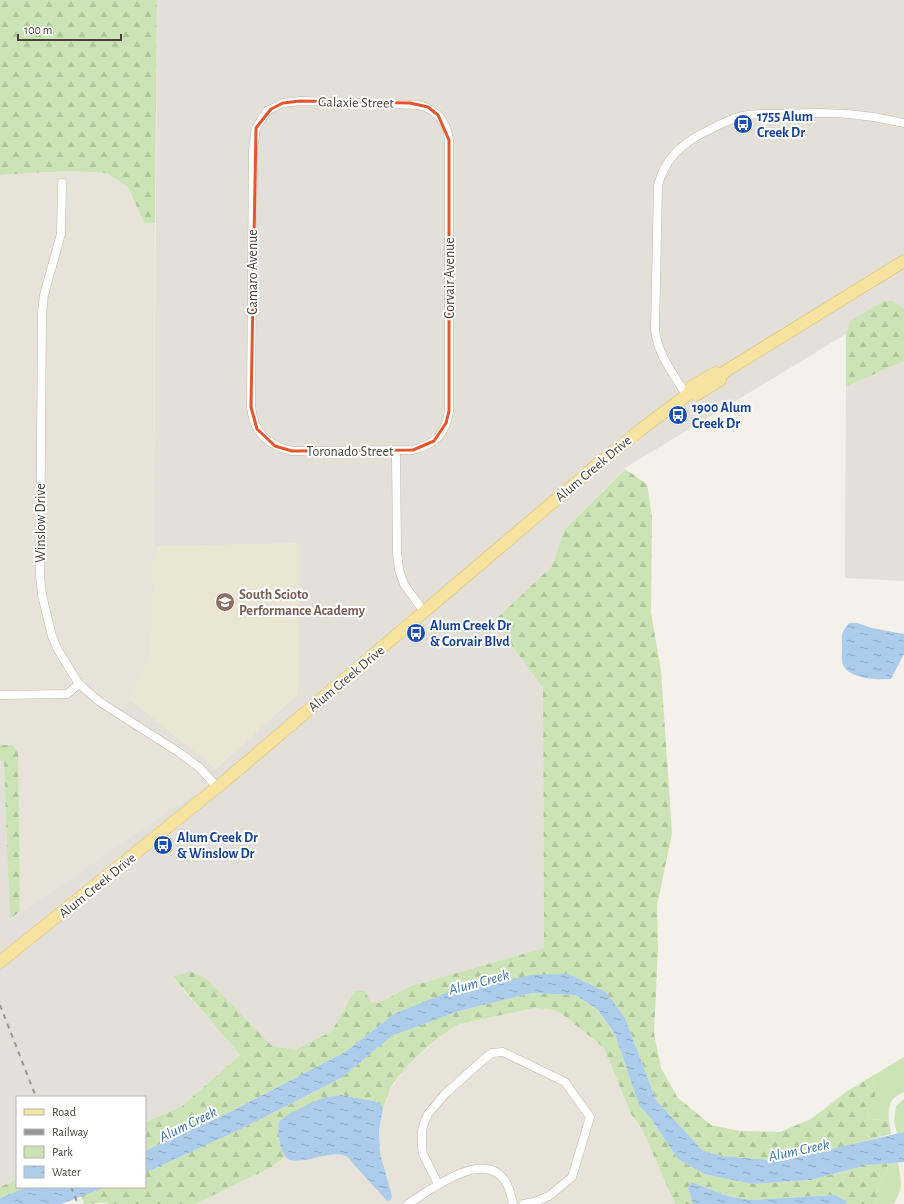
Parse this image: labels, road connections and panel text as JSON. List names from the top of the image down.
{
  "streets": {
    "main road": ["Alum Creek Drive"],
    "street": [
      "Galaxie Street",
      "Camaro Avenue",
      "Corvair Avenue",
      "Toronado Street",
      "Winslow Drive"
    ]
  },
  "crossings": [
    ["Galaxie Street", "Camaro Avenue"],
    ["Galaxie Street", "Corvair Avenue"],
    ["Camaro Avenue", "Toronado Street"],
    ["Corvair Avenue", "Toronado Street"],
    ["Alum Creek Drive", "Winslow Drive"]
  ],
  "water": ["Alum Creek"],
  "places": {
    "bus stop": [
      "1755 Alum Creek Dr",
      "1900 Alum Creek Dr",
      "Alum Creek Dr & Corvair Blvd",
      "Alum Creek Dr & Winslow Dr"
    ],
    "school or university": ["South Scioto Performance Academy"]
  },
  "legend": [
    "Road",
    "Railway",
    "Park",
    "Water"
  ],
  "scale_bar": "100 m"
}
